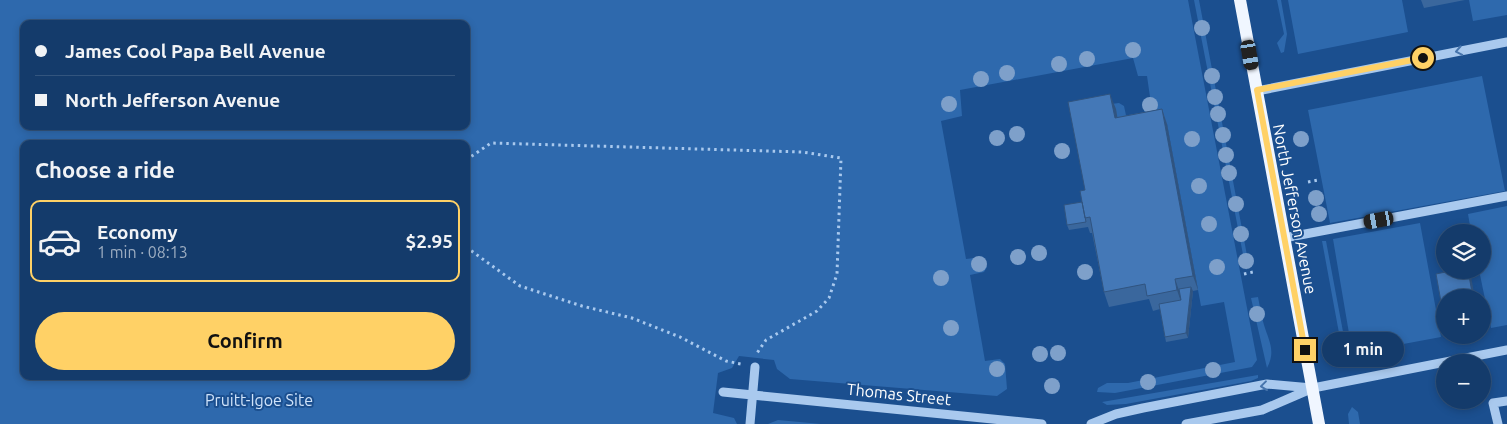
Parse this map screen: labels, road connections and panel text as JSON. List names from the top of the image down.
{
  "streets": {
    "main road": ["North Jefferson Avenue"],
    "street": ["Thomas Street"]
  },
  "parks": ["Pruitt-Igoe Site"],
  "page": {
    "banner": ["James Cool Papa Bell Avenue", "North Jefferson Avenue"],
    "heading": "Choose a ride",
    "list": [
      {
        "name": "Economy",
        "note": "1 min · 08:13",
        "value": "$2.95"
      }
    ],
    "map_buttons": ["+", "−"],
    "buttons": "Confirm",
    "bubble": "1 min"
  }
}
